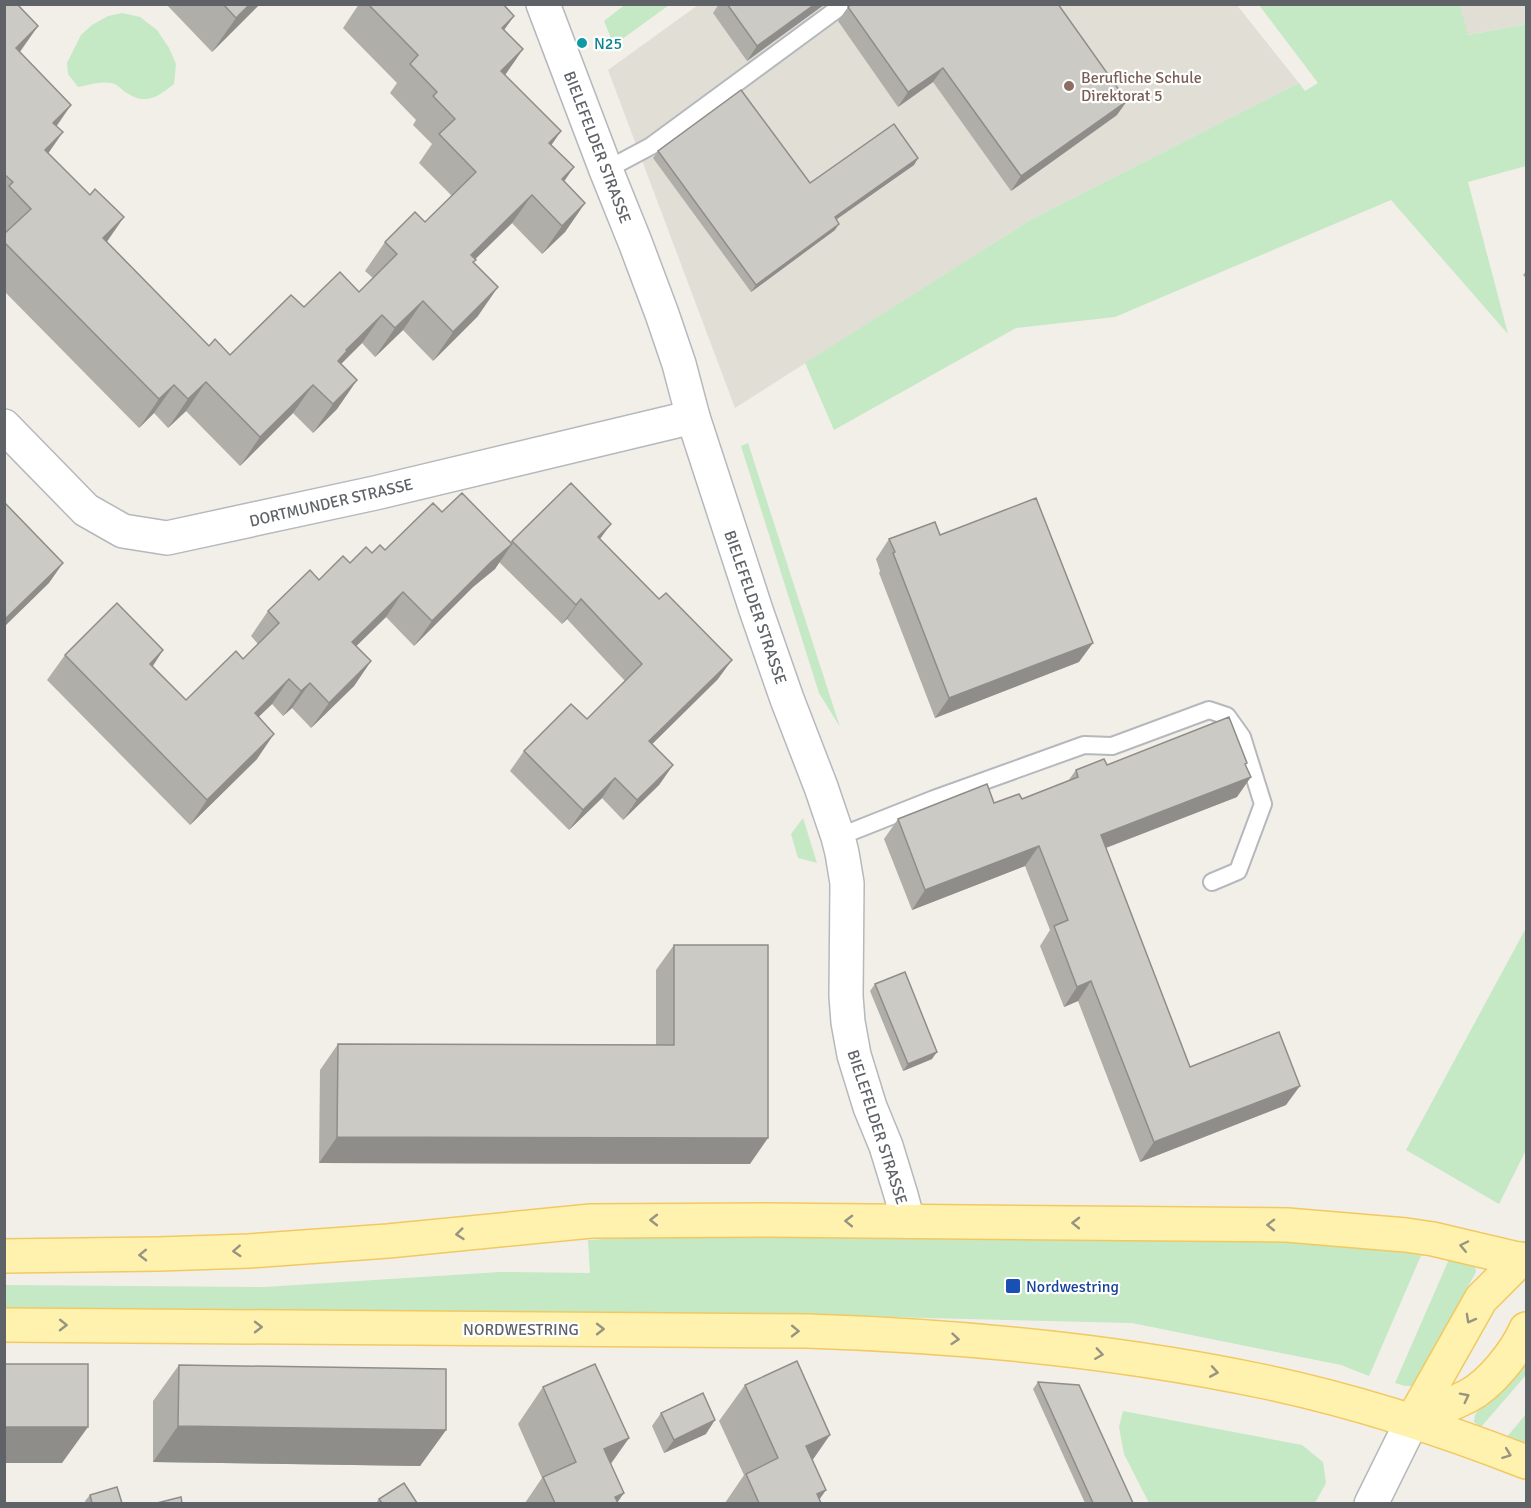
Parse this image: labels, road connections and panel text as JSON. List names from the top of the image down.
{
  "streets": {
    "main road": ["NORDWESTRING"],
    "street": ["BIELEFELDER STRASSE", "DORTMUNDER STRASSE"]
  },
  "crossings": [
    ["BIELEFELDER STRASSE", "DORTMUNDER STRASSE"]
  ],
  "places": {
    "other": ["N25", "Berufliche Schule Direktorat 5"],
    "transit": ["Nordwestring"]
  }
}
